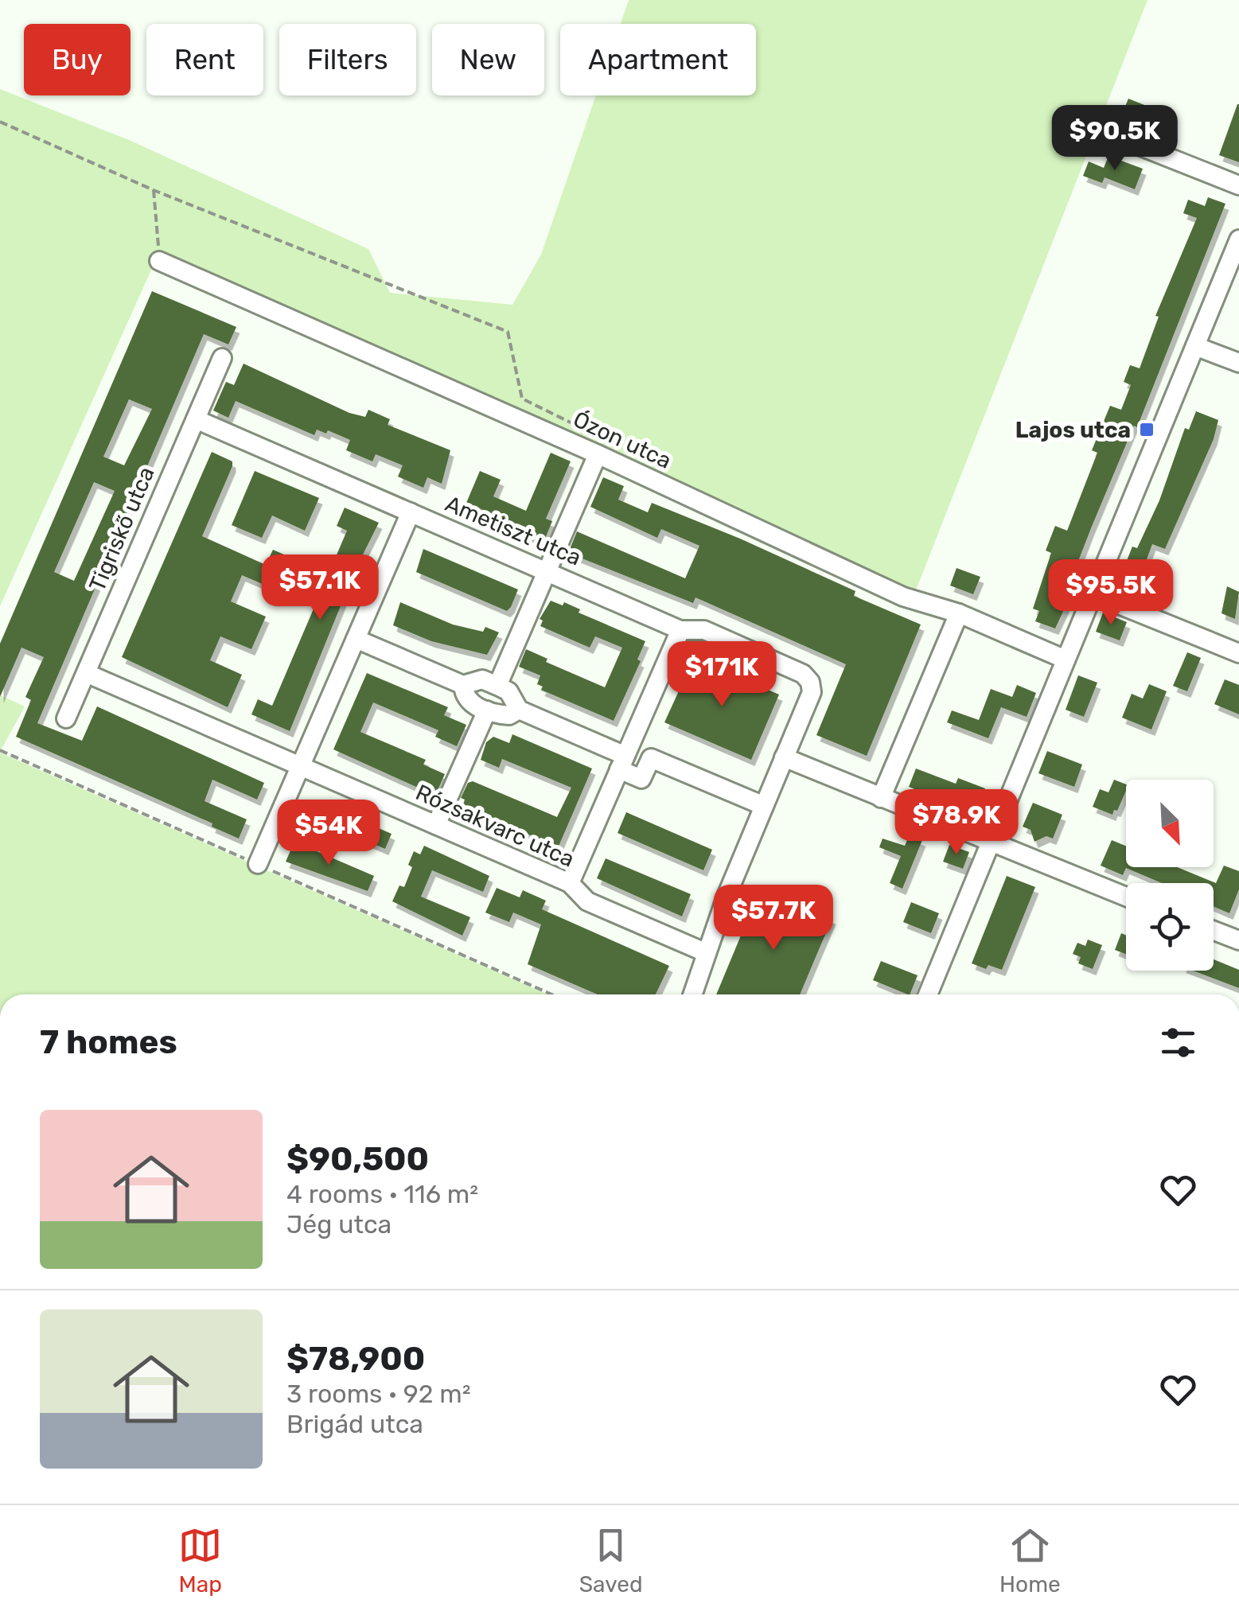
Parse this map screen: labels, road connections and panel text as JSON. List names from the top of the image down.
{
  "streets": {
    "street": [
      "Ózon utca",
      "Tigriskő utca",
      "Ametiszt utca",
      "Rózsakvarc utca"
    ]
  },
  "crossings": [
    ["Tigriskő utca", "Ametiszt utca"],
    ["Tigriskő utca", "Rózsakvarc utca"]
  ],
  "places": {
    "transit": ["Lajos utca"]
  },
  "north": "bottom right",
  "page": {
    "chip": [
      "Buy",
      "Rent",
      "Filters",
      "New",
      "Apartment"
    ],
    "price": [
      "$90.5K",
      "$57.1K",
      "$95.5K",
      "$171K",
      "$78.9K",
      "$54K",
      "$57.7K"
    ],
    "heading": "7 homes",
    "list": [
      {
        "name": "$90,500",
        "note": "4 rooms · 116 m² · Jég utca"
      },
      {
        "name": "$78,900",
        "note": "3 rooms · 92 m² · Brigád utca"
      }
    ],
    "tabs": ["Map", "Saved", "Home"]
  }
}
